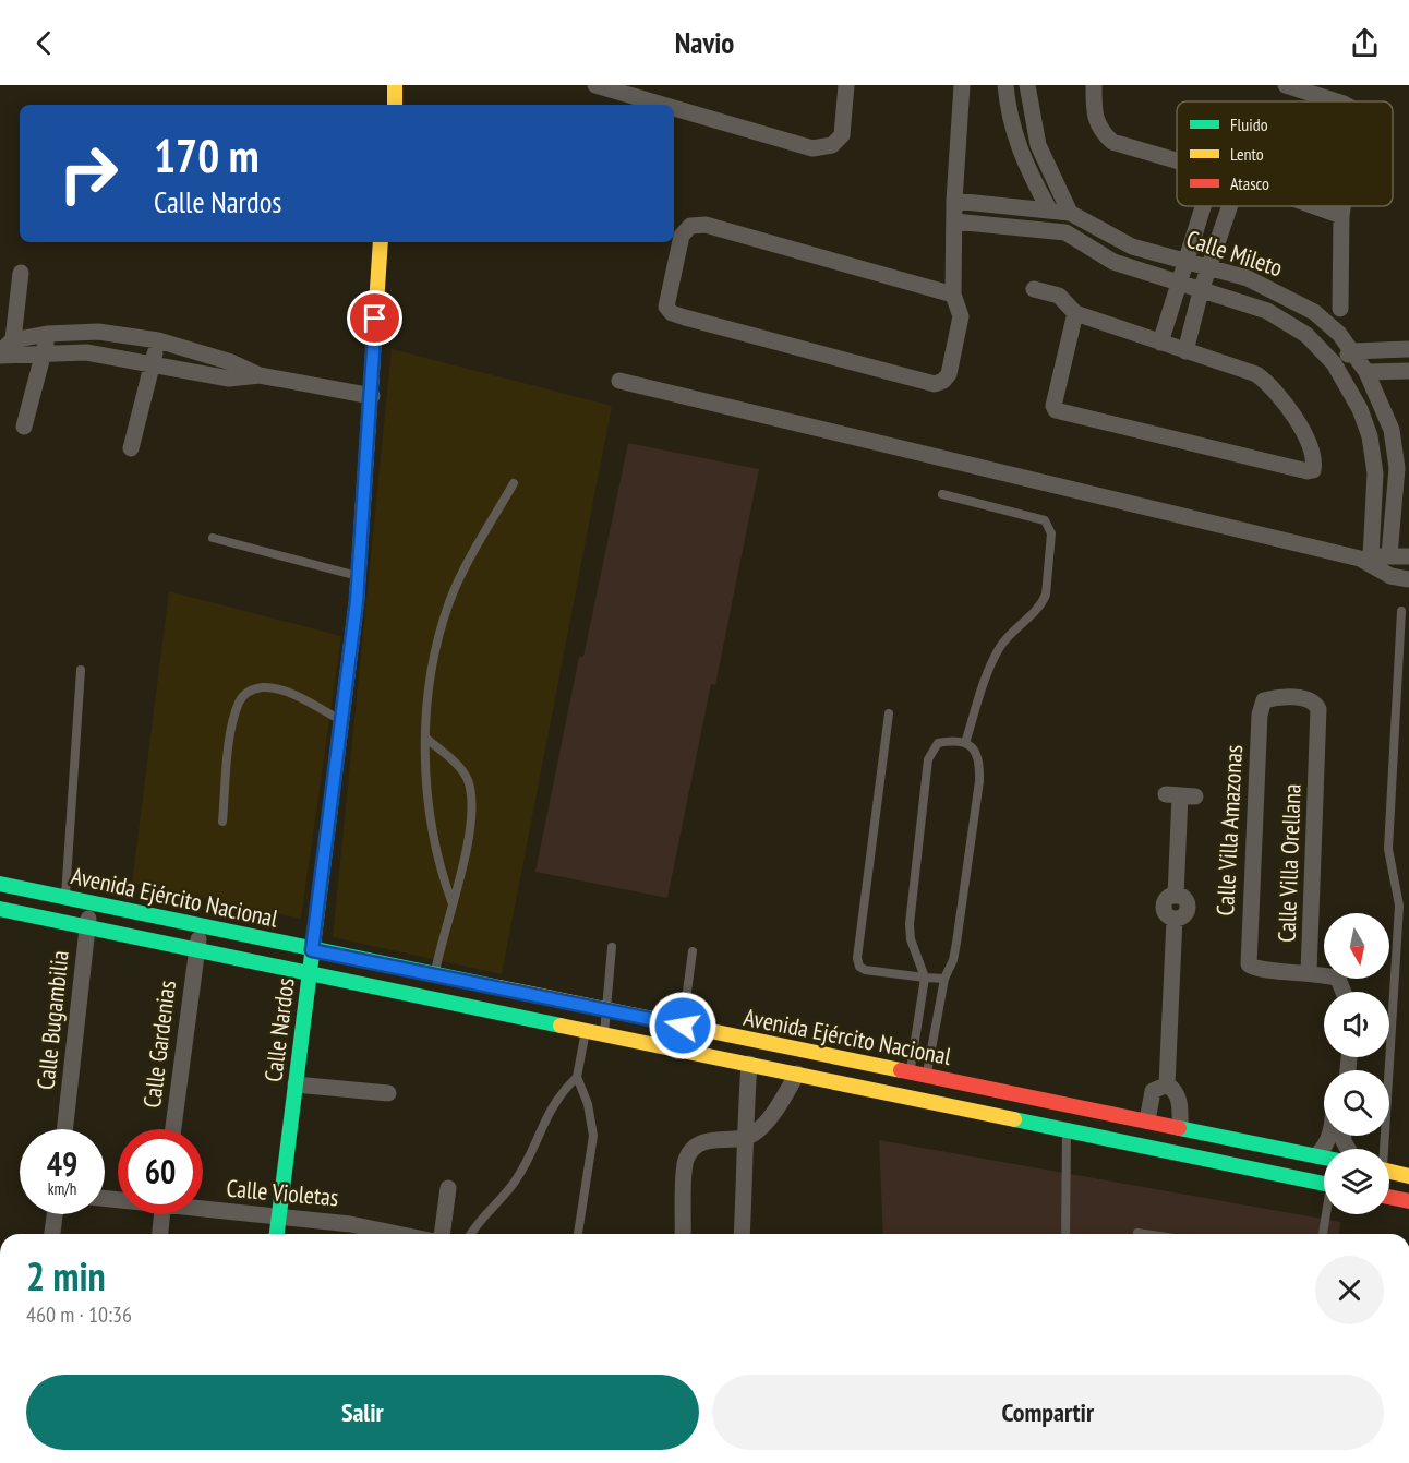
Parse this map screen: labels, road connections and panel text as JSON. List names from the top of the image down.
{
  "streets": {
    "main road": ["Avenida Ejército Nacional", "Calle Nardos"],
    "street": [
      "Calle Mileto",
      "Calle Villa Amazonas",
      "Calle Villa Orellana",
      "Calle Bugambilia",
      "Calle Gardenias",
      "Calle Violetas"
    ]
  },
  "crossings": [
    ["Calle Villa Amazonas", "Calle Villa Orellana"],
    ["Avenida Ejército Nacional", "Calle Bugambilia"],
    ["Avenida Ejército Nacional", "Calle Nardos"],
    ["Avenida Ejército Nacional", "Calle Gardenias"],
    ["Calle Nardos", "Calle Violetas"]
  ],
  "legend": ["Fluido", "Lento", "Atasco"],
  "north": "bottom",
  "page": {
    "header": "Navio",
    "turn": ["170 m", "Calle Nardos"],
    "speed": "49 km/h",
    "limit": "60",
    "heading": ["2 min", "460 m · 10:36"],
    "buttons": ["Salir", "Compartir"]
  }
}
